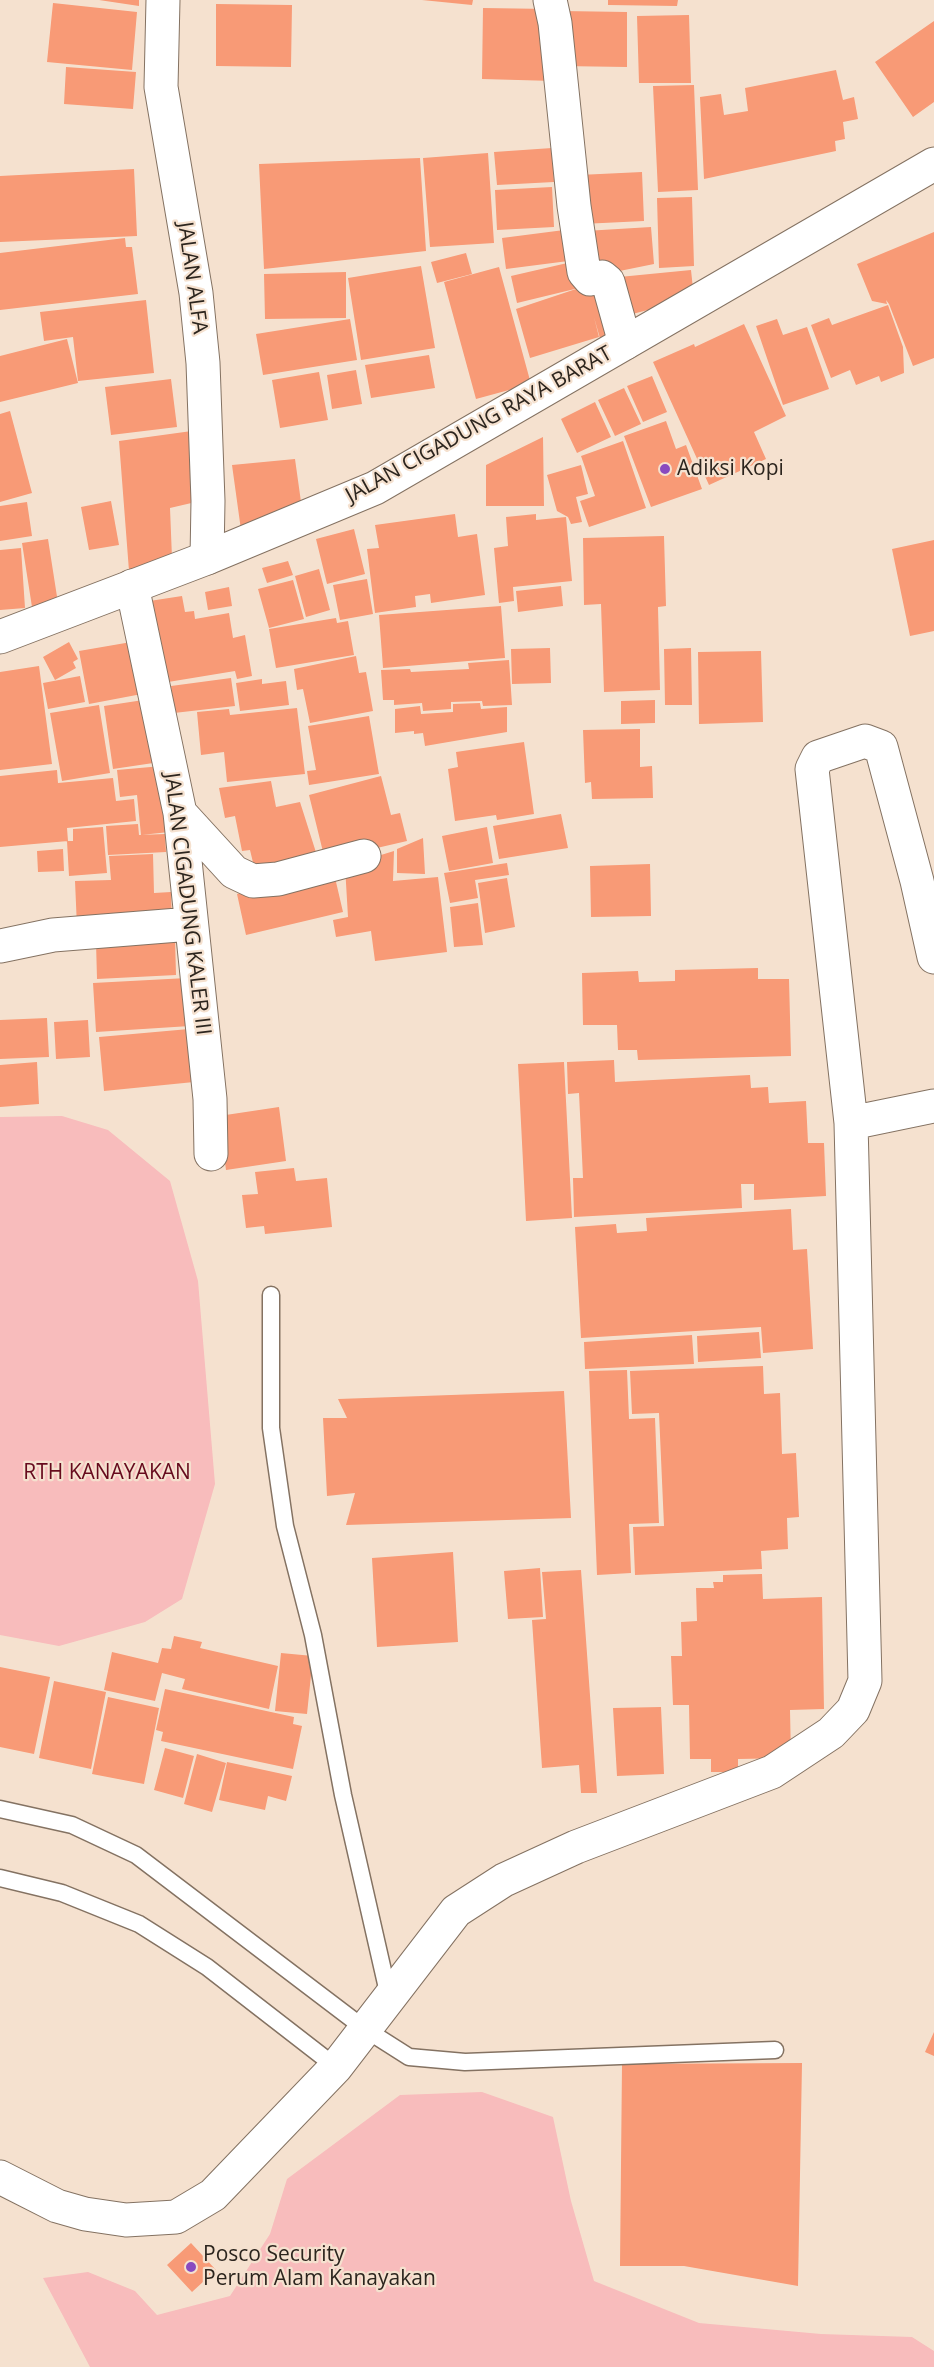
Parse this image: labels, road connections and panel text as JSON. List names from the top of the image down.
{
  "streets": {
    "street": ["JALAN ALFA", "JALAN CIGADUNG RAYA BARAT", "JALAN CIGADUNG KALER III"]
  },
  "crossings": [
    ["JALAN ALFA", "JALAN CIGADUNG RAYA BARAT"],
    ["JALAN CIGADUNG RAYA BARAT", "JALAN CIGADUNG KALER III"]
  ],
  "parks": ["RTH KANAYAKAN"],
  "places": ["Adiksi Kopi", "Posco Security Perum Alam Kanayakan"]
}
